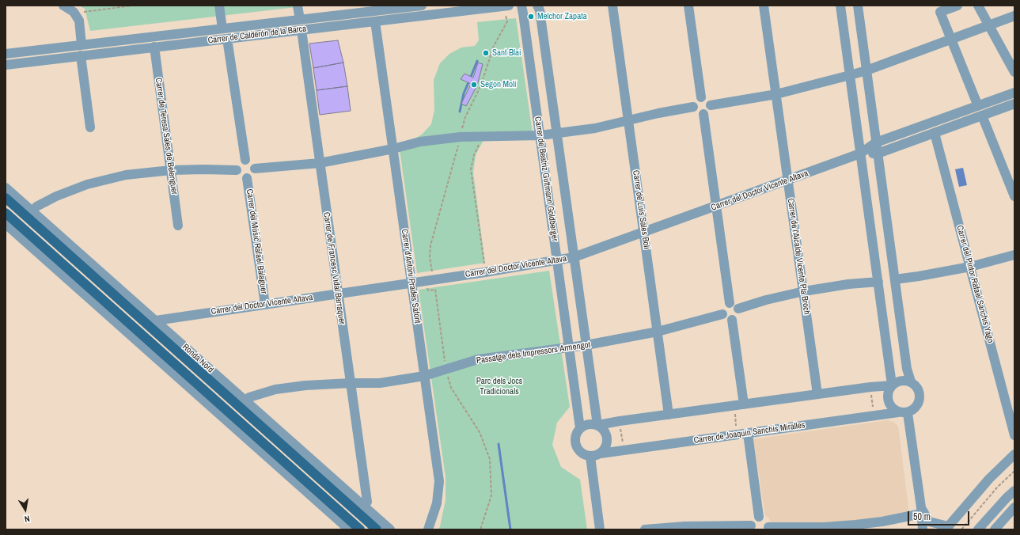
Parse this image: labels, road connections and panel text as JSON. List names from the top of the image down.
{
  "streets": {
    "main road": ["Ronda Nord"],
    "street": [
      "Carrer de Calderón de la Barca",
      "Carrer de Teresa Sales de Belenguer",
      "Carrer de Beatriz Guttmann Goldberger",
      "Carrer del Doctor Vicente Altava",
      "Carrer de Luís Sales Boli",
      "Carrer del Músic Rafael Balaguer",
      "Carrer de l'Alcalde Vicente Pla Broch",
      "Carrer de Francesc Vidal Barraquer",
      "Carrer d'Antoni Prades Safont",
      "Carrer del Pintor Rafael Sanchis Yago",
      "Passatge dels Impressors Armengot",
      "Carrer de Joaquín Sanchis Miralles"
    ]
  },
  "crossings": [
    ["Carrer de Calderón de la Barca", "Carrer de Teresa Sales de Belenguer"],
    ["Carrer de Calderón de la Barca", "Carrer de Francesc Vidal Barraquer"],
    ["Carrer de Calderón de la Barca", "Carrer d'Antoni Prades Safont"],
    ["Carrer de Beatriz Guttmann Goldberger", "Carrer del Doctor Vicente Altava"],
    ["Carrer de Beatriz Guttmann Goldberger", "Passatge dels Impressors Armengot"],
    ["Carrer de Beatriz Guttmann Goldberger", "Carrer de Joaquín Sanchis Miralles"],
    ["Carrer del Doctor Vicente Altava", "Carrer de Luís Sales Boli"],
    ["Carrer del Doctor Vicente Altava", "Carrer del Músic Rafael Balaguer"],
    ["Carrer del Doctor Vicente Altava", "Carrer de l'Alcalde Vicente Pla Broch"],
    ["Carrer del Doctor Vicente Altava", "Carrer de Francesc Vidal Barraquer"],
    ["Carrer del Doctor Vicente Altava", "Carrer d'Antoni Prades Safont"],
    ["Carrer del Doctor Vicente Altava", "Carrer del Pintor Rafael Sanchis Yago"],
    ["Carrer del Doctor Vicente Altava", "Ronda Nord"],
    ["Carrer de Luís Sales Boli", "Passatge dels Impressors Armengot"],
    ["Carrer de Francesc Vidal Barraquer", "Passatge dels Impressors Armengot"],
    ["Carrer de Francesc Vidal Barraquer", "Ronda Nord"],
    ["Carrer d'Antoni Prades Safont", "Passatge dels Impressors Armengot"]
  ],
  "parks": ["Parc dels Jocs Tradicionals"],
  "places": ["Melchor Zapata", "Sant Blai", "Segon Molí"],
  "scale_bar": "50 m",
  "north": "bottom"
}
